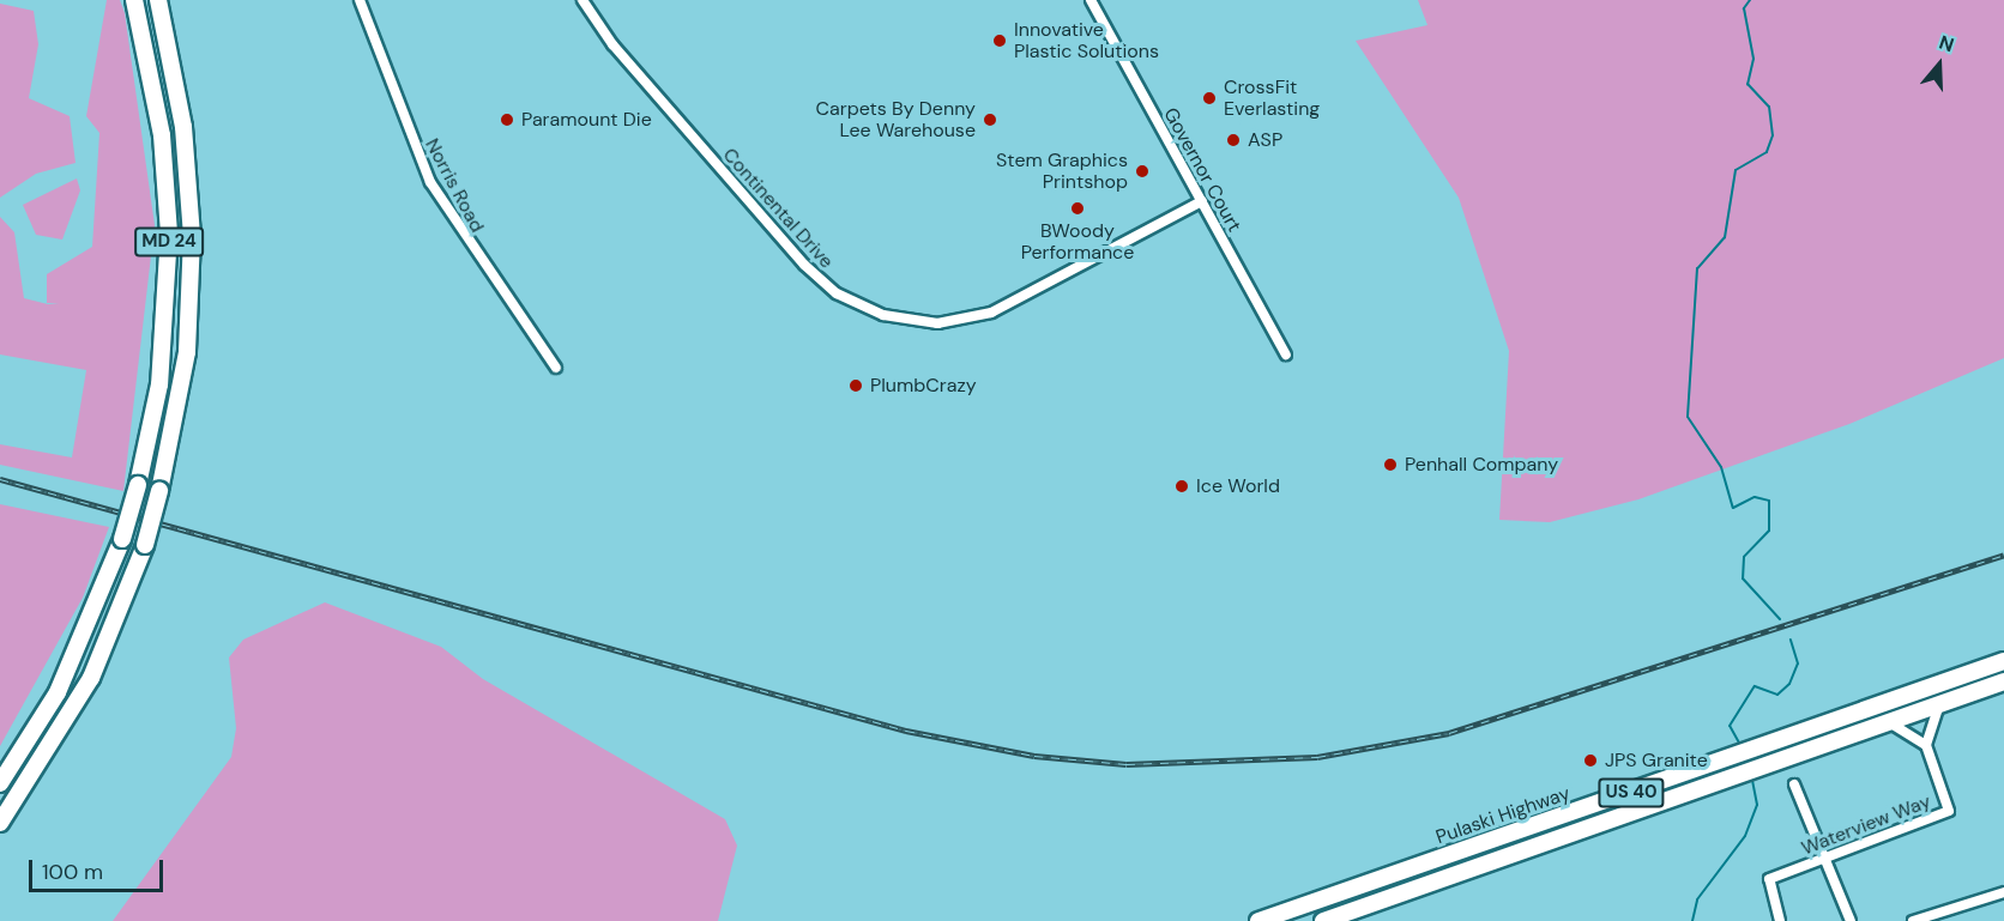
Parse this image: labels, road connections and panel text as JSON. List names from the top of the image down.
{
  "streets": {
    "highway": ["MD 24", "US 40", "Pulaski Highway"],
    "street": [
      "Governor Court",
      "Norris Road",
      "Continental Drive",
      "Waterview Way"
    ]
  },
  "crossings": [
    ["Governor Court", "Continental Drive"]
  ],
  "places": [
    "Innovative Plastic Solutions",
    "CrossFit Everlasting",
    "Paramount Die",
    "Carpets By Denny Lee Warehouse",
    "ASP",
    "Stem Graphics Printshop",
    "BWoody Performance",
    "PlumbCrazy",
    "Penhall Company",
    "Ice World",
    "JPS Granite"
  ],
  "scale_bar": "100 m",
  "north": "top"
}
